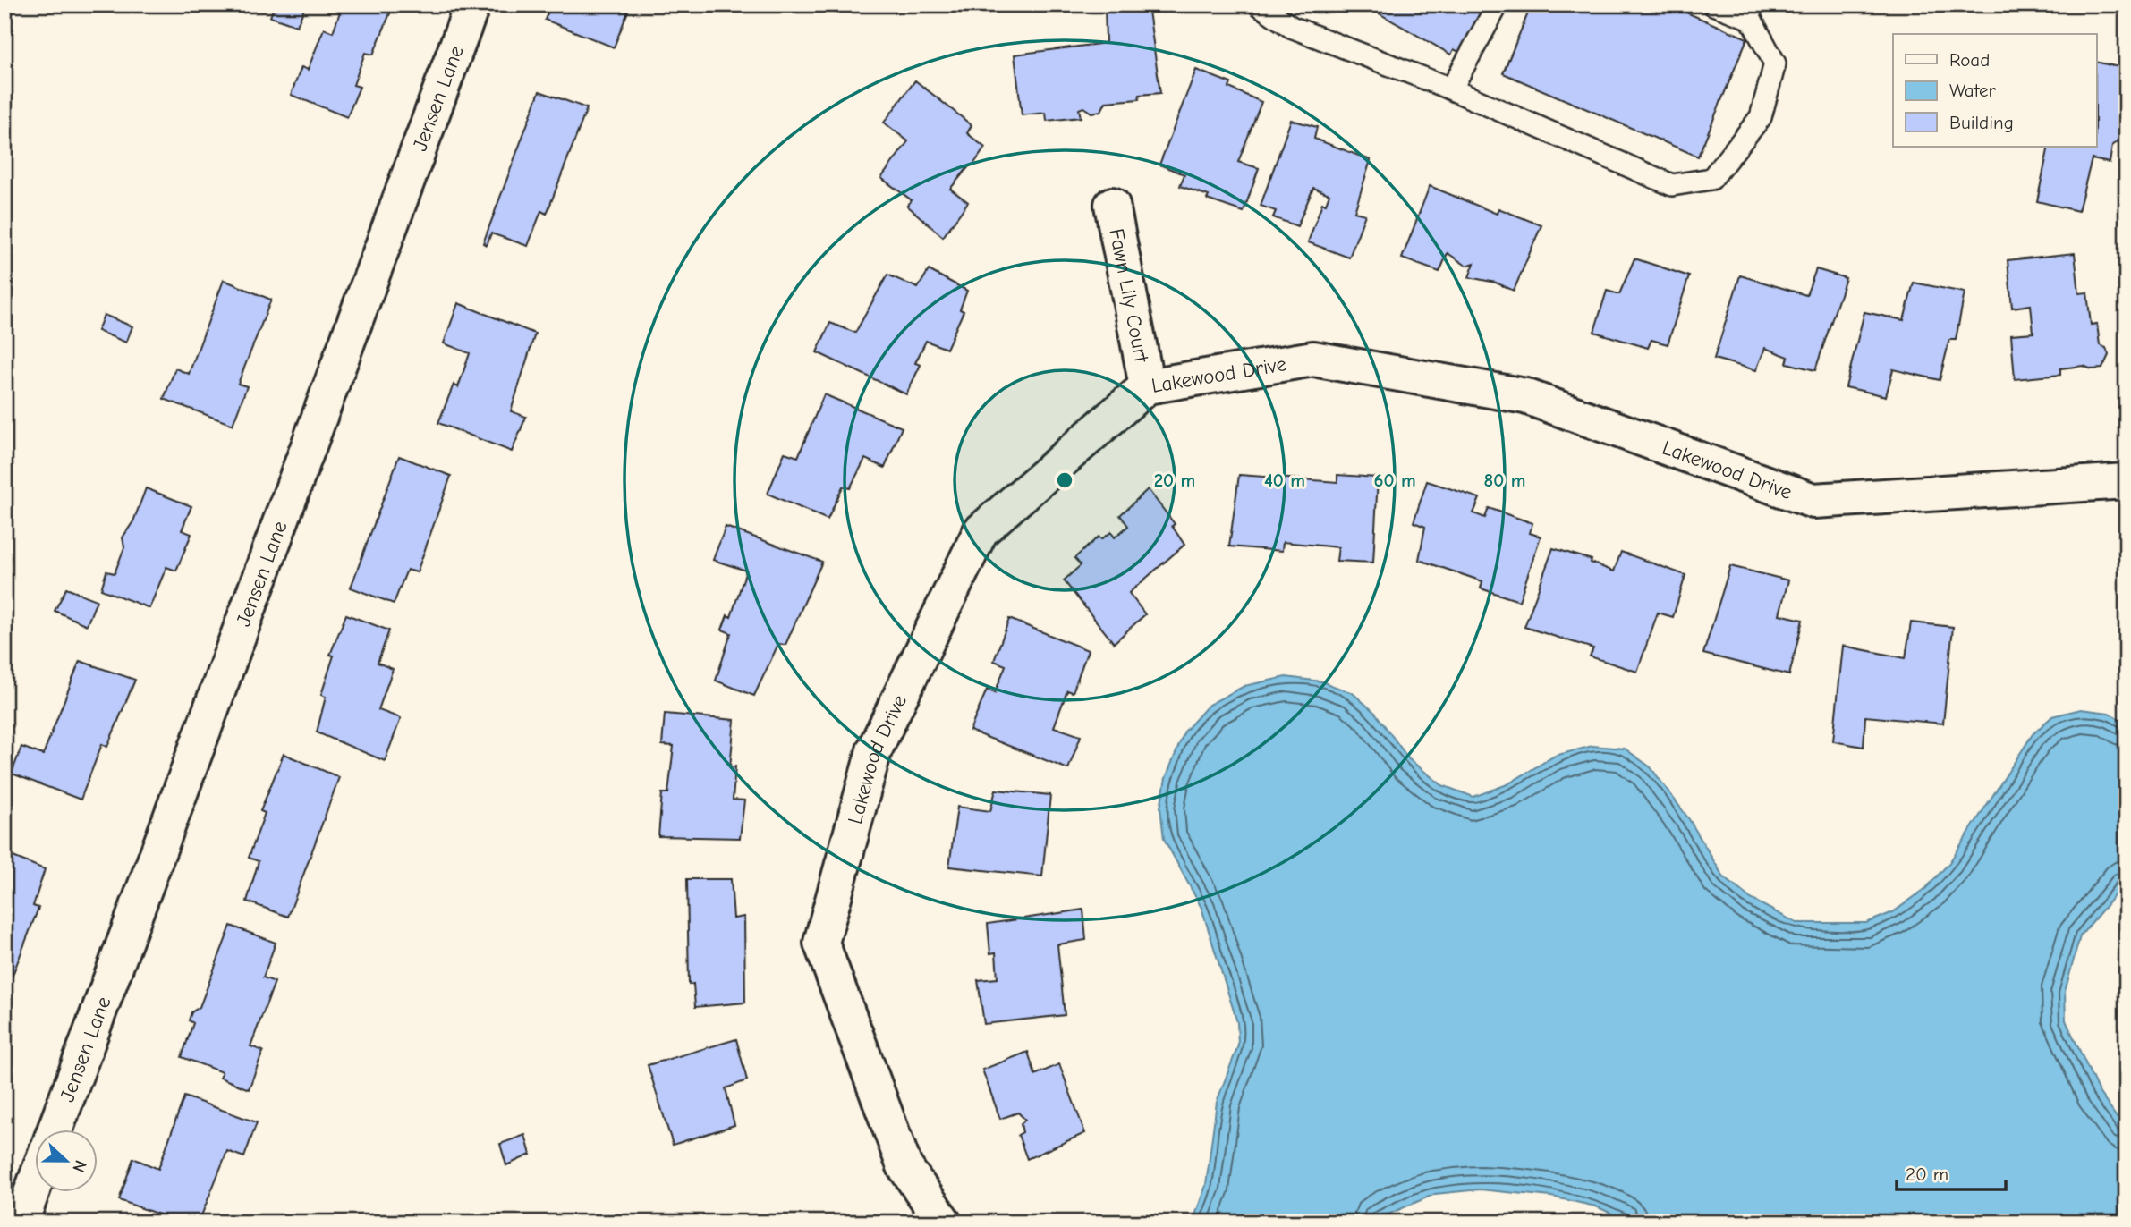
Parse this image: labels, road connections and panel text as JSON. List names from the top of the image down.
{
  "streets": {
    "street": ["Jensen Lane", "Fawn Lily Court", "Lakewood Drive"]
  },
  "crossings": [
    ["Fawn Lily Court", "Lakewood Drive"]
  ],
  "legend": ["Road", "Water", "Building"],
  "scale_bar": "20 m",
  "north": "right",
  "rings": [
    "20 m",
    "40 m",
    "60 m",
    "80 m"
  ]
}
